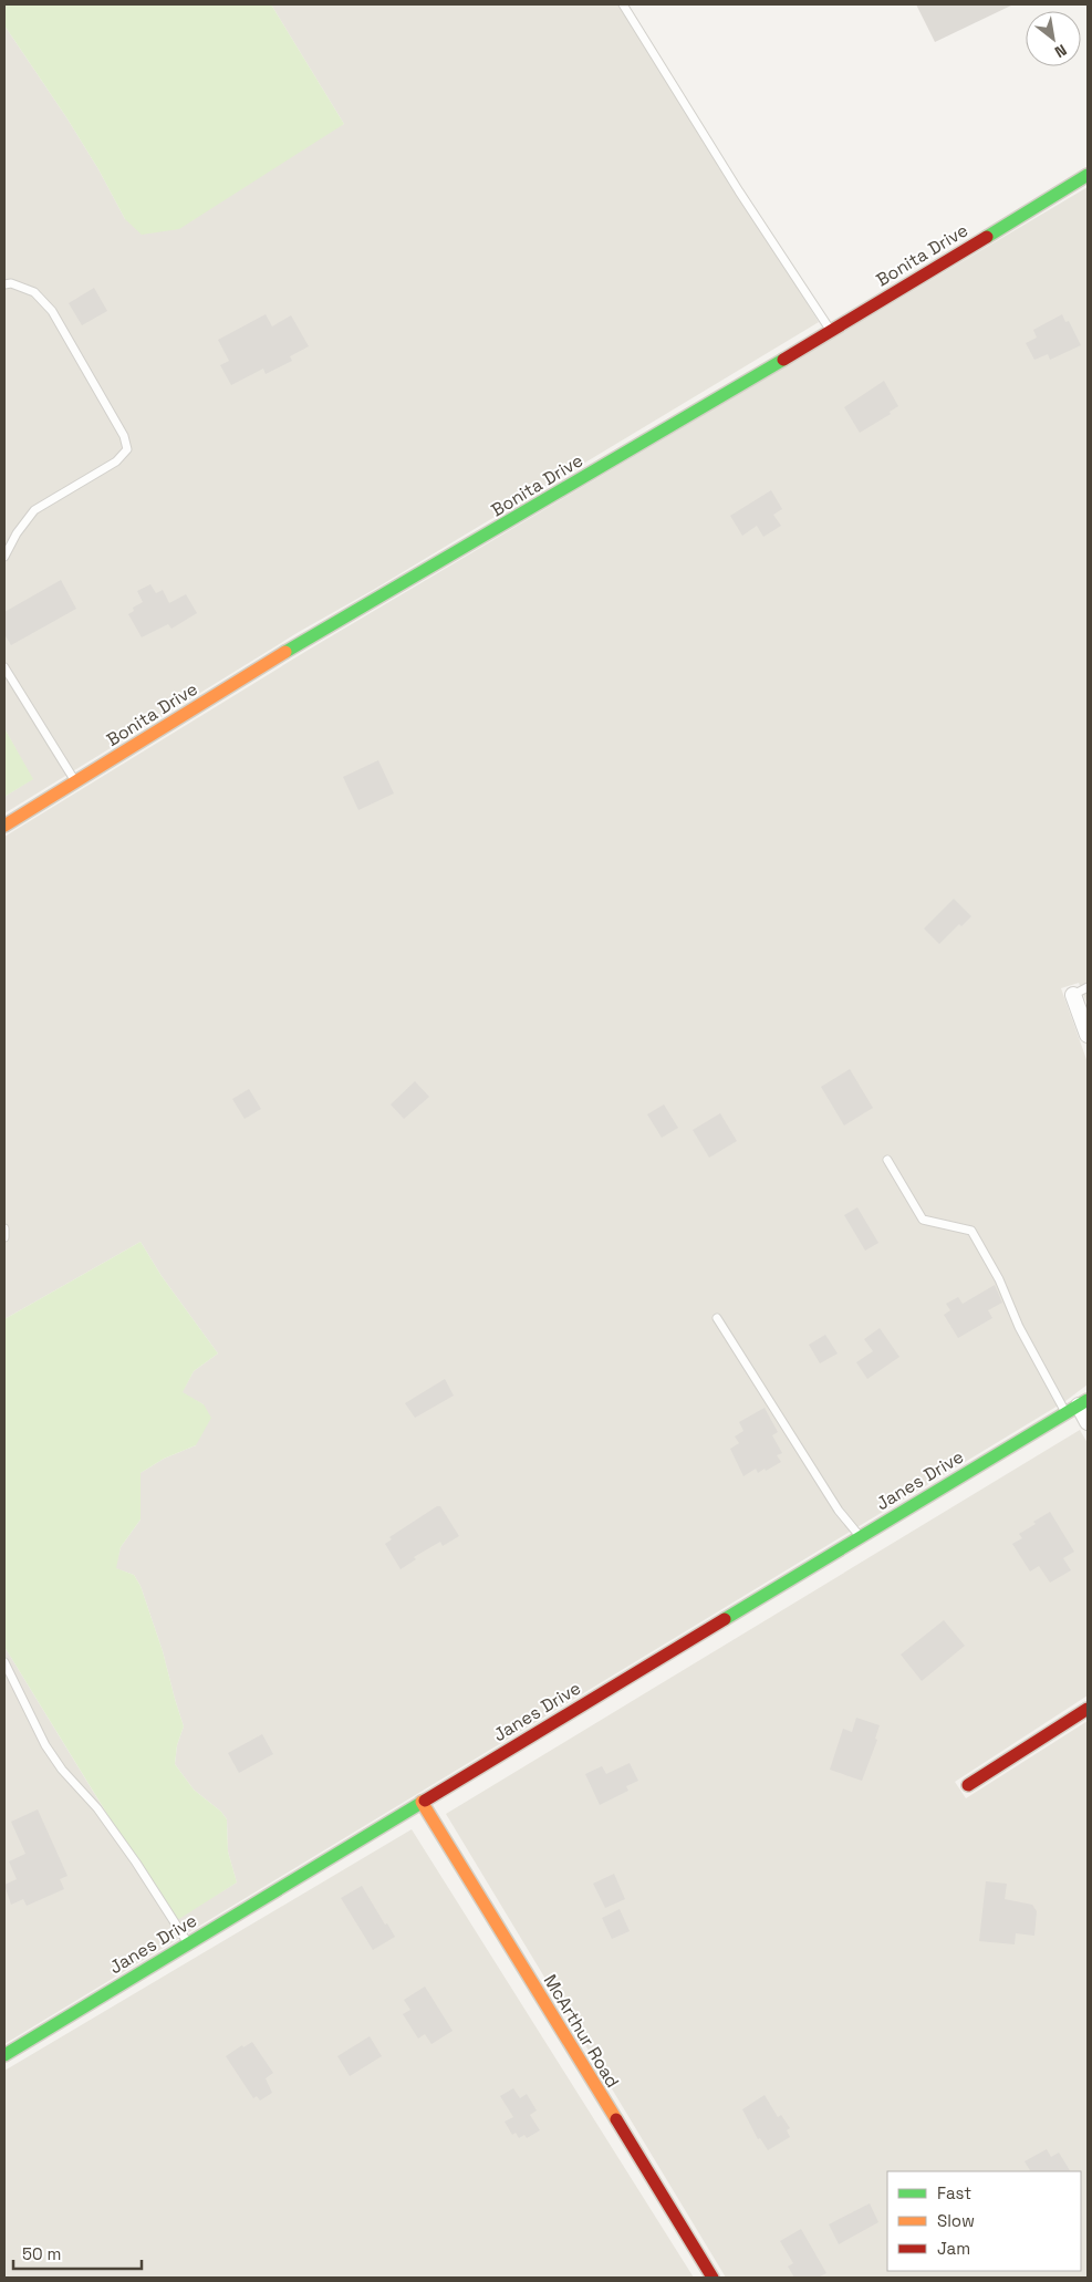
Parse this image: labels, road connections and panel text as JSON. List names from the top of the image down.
{
  "streets": {
    "street": ["Bonita Drive", "Janes Drive", "McArthur Road"]
  },
  "crossings": [
    ["Janes Drive", "McArthur Road"]
  ],
  "legend": ["Fast", "Slow", "Jam"],
  "scale_bar": "50 m",
  "north": "bottom right"
}
